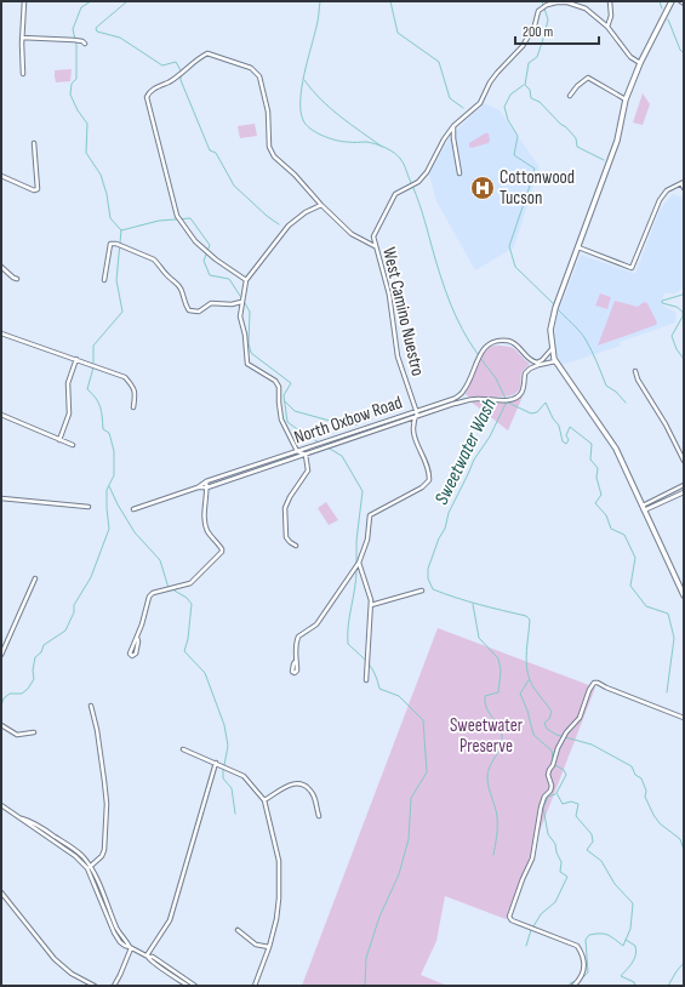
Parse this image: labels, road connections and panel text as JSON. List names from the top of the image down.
{
  "streets": {
    "street": ["West Camino Nuestro", "North Oxbow Road"]
  },
  "crossings": [
    ["West Camino Nuestro", "North Oxbow Road"]
  ],
  "water": ["Sweetwater Wash"],
  "parks": ["Sweetwater Preserve"],
  "places": {
    "hospital": ["Cottonwood Tucson"]
  },
  "scale_bar": "200 m"
}
